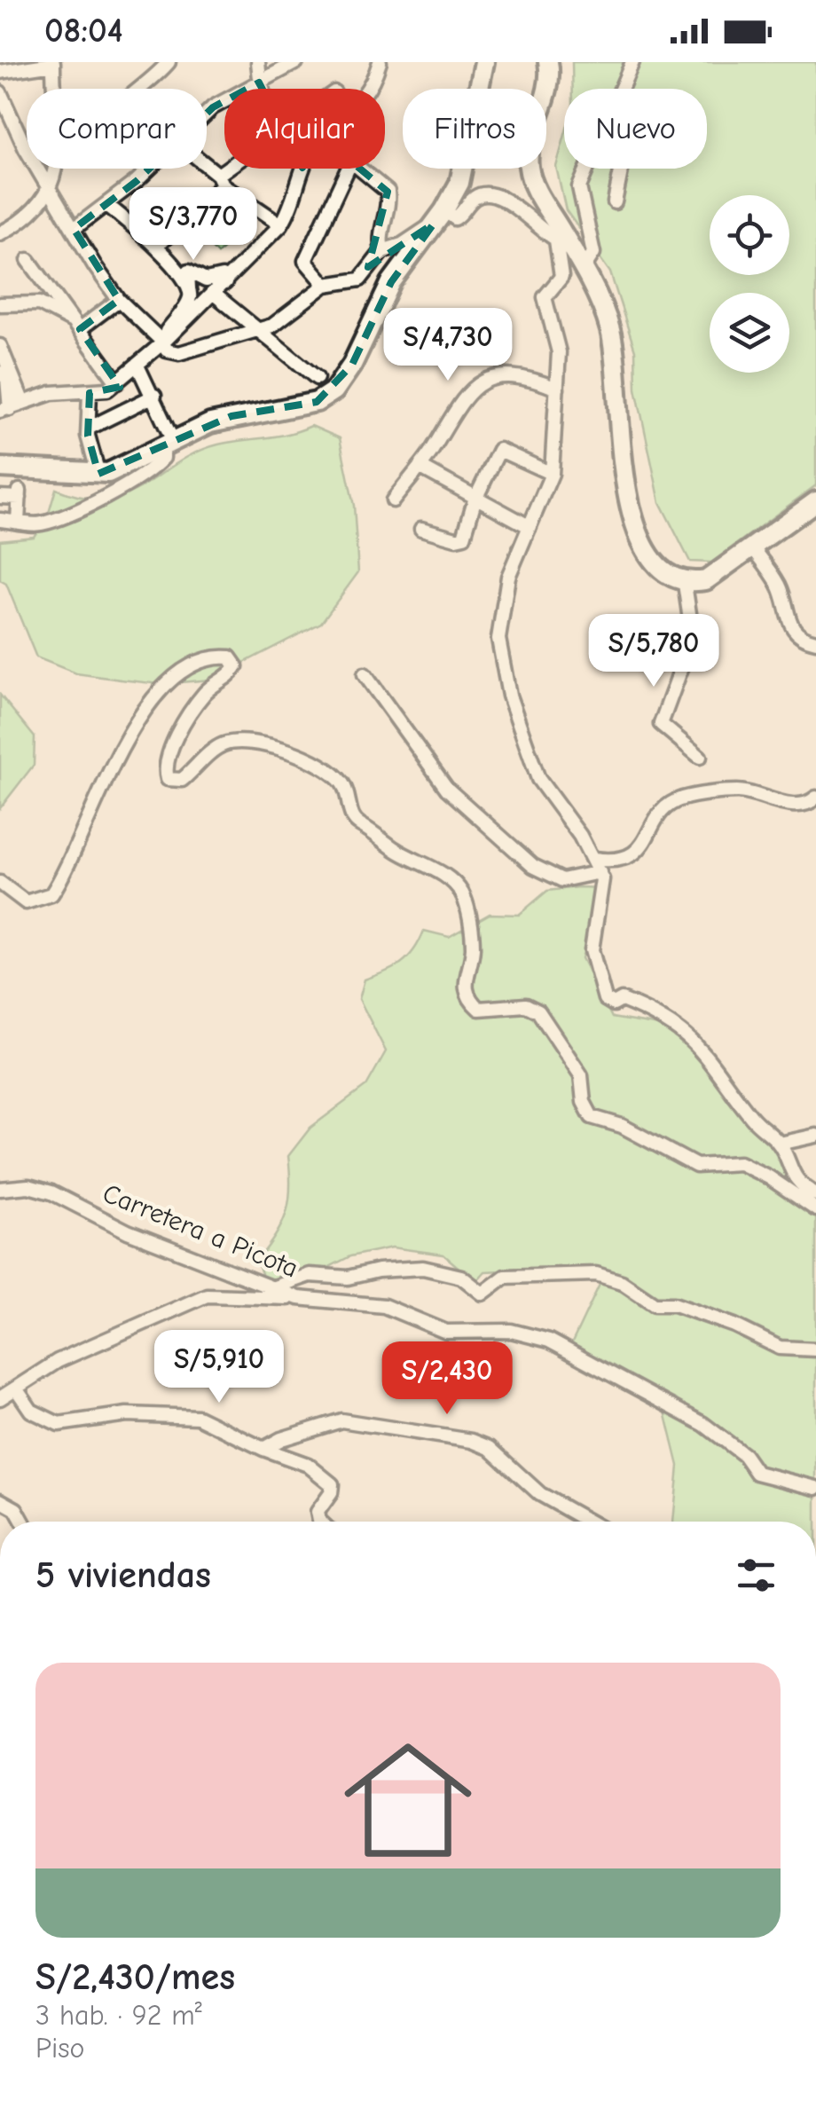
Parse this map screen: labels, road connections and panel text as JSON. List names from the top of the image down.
{
  "streets": {
    "street": ["Carretera a Picota"]
  },
  "page": {
    "status": "08:04",
    "chip": [
      "Comprar",
      "Alquilar",
      "Filtros",
      "Nuevo"
    ],
    "price": [
      "S/3,770",
      "S/4,730",
      "S/5,780",
      "S/5,910",
      "S/2,430"
    ],
    "heading": "5 viviendas",
    "list": [
      {
        "name": "S/2,430/mes",
        "note": "3 hab. · 92 m² · Piso"
      }
    ]
  }
}
